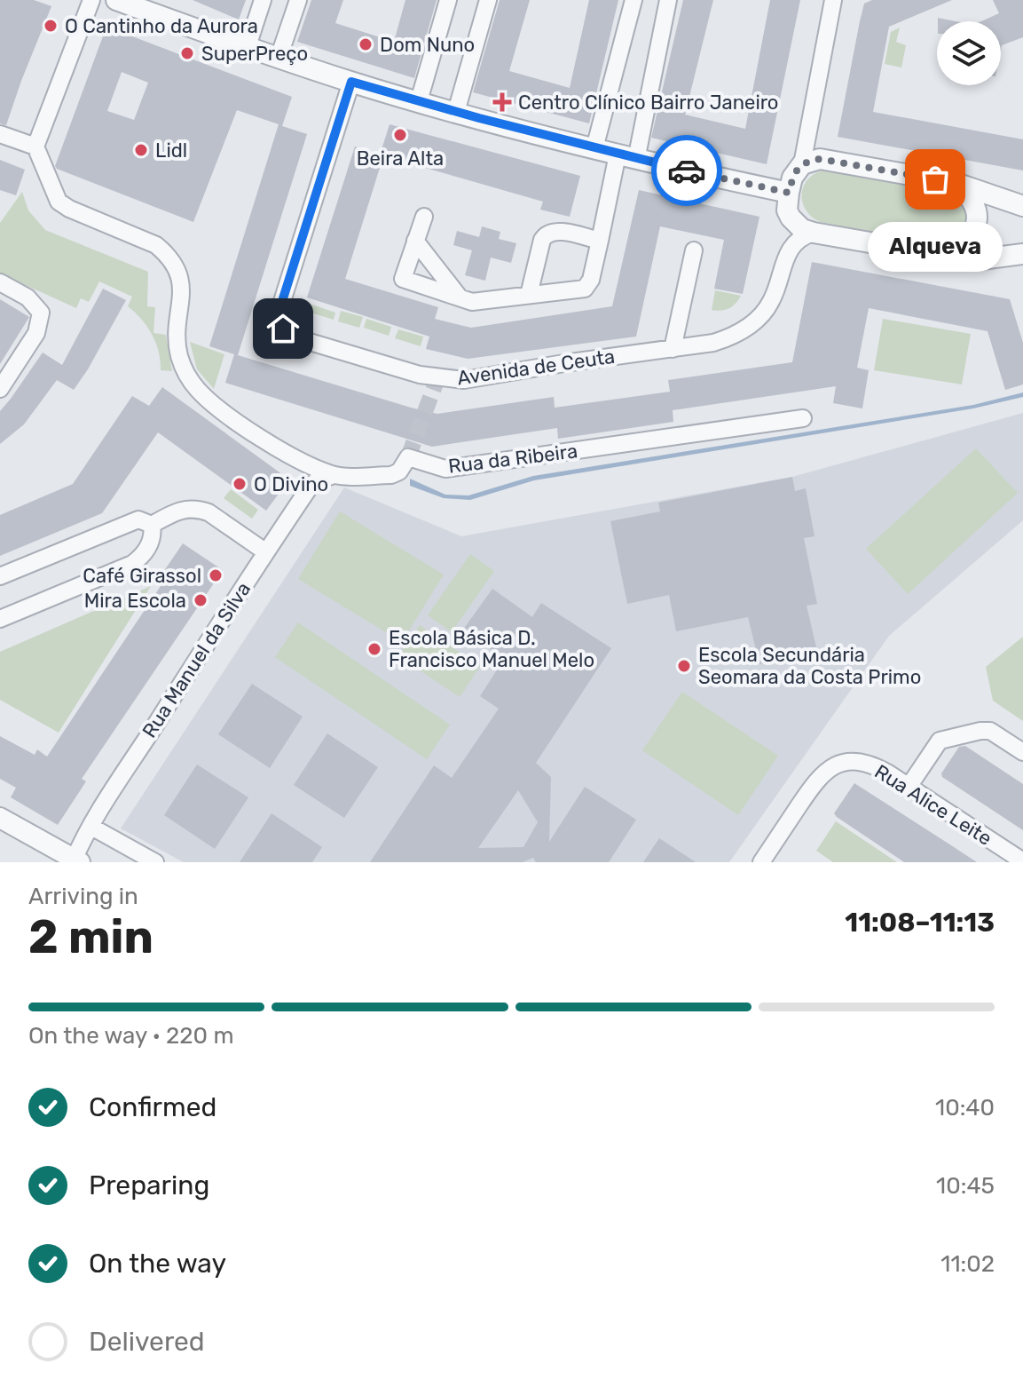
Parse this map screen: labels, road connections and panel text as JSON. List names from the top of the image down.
{
  "streets": {
    "street": [
      "Avenida de Ceuta",
      "Rua da Ribeira",
      "Rua Manuel da Silva",
      "Rua Alice Leite"
    ]
  },
  "crossings": [
    ["Rua da Ribeira", "Rua Manuel da Silva"]
  ],
  "places": {
    "other": [
      "O Cantinho da Aurora",
      "Dom Nuno",
      "SuperPreço",
      "Beira Alta",
      "Lidl",
      "Alqueva",
      "O Divino",
      "Café Girassol",
      "Mira Escola",
      "Escola Básica D. Francisco Manuel Melo",
      "Escola Secundária Seomara da Costa Primo"
    ],
    "health": ["Centro Clínico Bairro Janeiro"]
  },
  "page": {
    "bubble": "Alqueva",
    "heading": ["2 min", "Arriving in", "11:08–11:13"],
    "bar": "On the way · 220 m",
    "list": [
      ["Confirmed", "10:40"],
      ["Preparing", "10:45"],
      ["On the way", "11:02"],
      "Delivered"
    ]
  }
}
